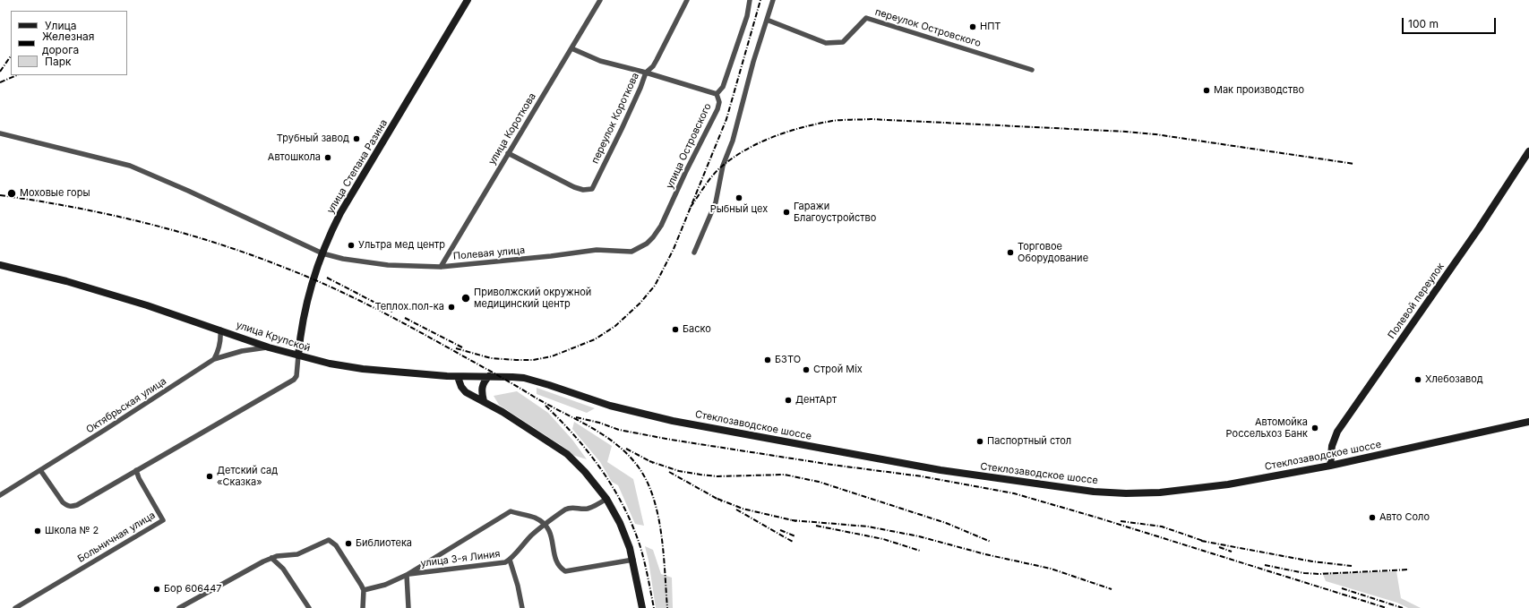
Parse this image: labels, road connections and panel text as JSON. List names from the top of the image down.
{
  "streets": {
    "main road": [
      "улица Степана Разина",
      "Полевой переулок",
      "улица Крупской",
      "Стеклозаводское шоссе"
    ],
    "street": [
      "переулок Островского",
      "переулок Короткова",
      "улица Короткова",
      "улица Островского",
      "Полевая улица",
      "Октябрьская улица",
      "Больничная улица",
      "улица 3-я Линия"
    ]
  },
  "crossings": [
    ["переулок Короткова", "улица Короткова"],
    ["улица Короткова", "Полевая улица"],
    ["улица Островского", "Полевая улица"],
    ["улица Степана Разина", "Полевая улица"],
    ["улица Степана Разина", "улица Крупской"],
    ["Полевой переулок", "Стеклозаводское шоссе"],
    ["улица Крупской", "Октябрьская улица"],
    ["улица Крупской", "Стеклозаводское шоссе"]
  ],
  "places": [
    "НПТ",
    "Мак производство",
    "Трубный завод",
    "Автошкола",
    "Моховые горы",
    "Рыбный цех",
    "Гаражи Благоустройство",
    "Ультра мед центр",
    "Торговое Оборудование",
    "Приволжский окружной медицинский центр",
    "Теплох.пол-ка",
    "Баско",
    "БЗТО",
    "Строй Mix",
    "Хлебозавод",
    "ДентАрт",
    "Автомойка Россельхоз Банк",
    "Паспортный стол",
    "Детский сад «Сказка»",
    "Авто Соло",
    "Школа № 2",
    "Библиотека",
    "Бор 606447"
  ],
  "legend": ["Улица", "Железная дорога", "Парк"],
  "scale_bar": "100 m"
}
